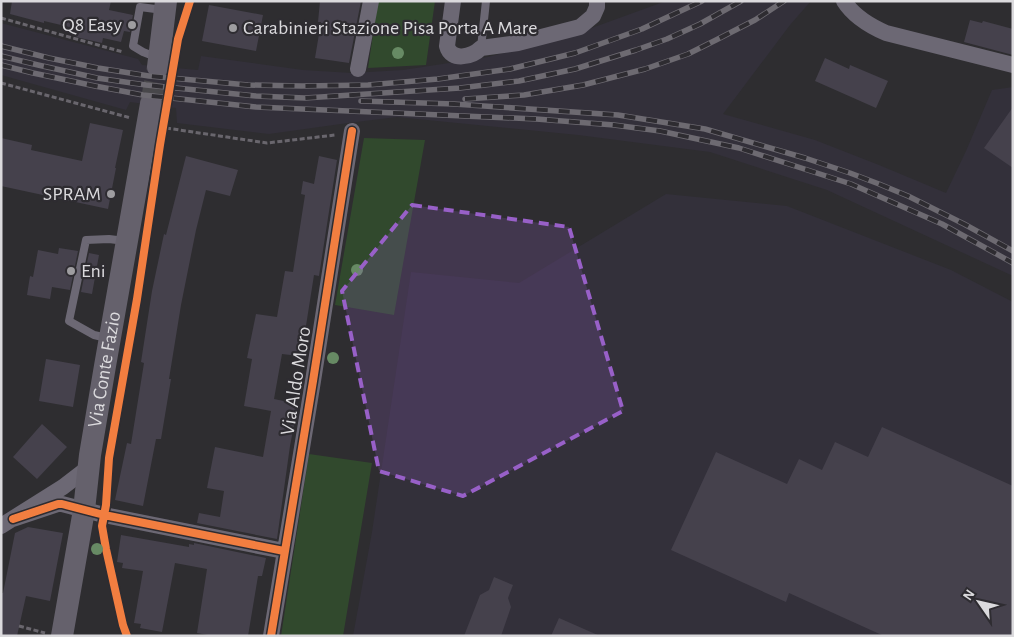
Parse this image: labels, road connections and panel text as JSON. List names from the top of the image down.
{
  "streets": {
    "main road": ["Via Conte Fazio"],
    "street": ["Via Aldo Moro"]
  },
  "places": [
    "Q8 Easy",
    "Carabinieri Stazione Pisa Porta A Mare",
    "SPRAM",
    "Eni"
  ],
  "north": "top left"
}
